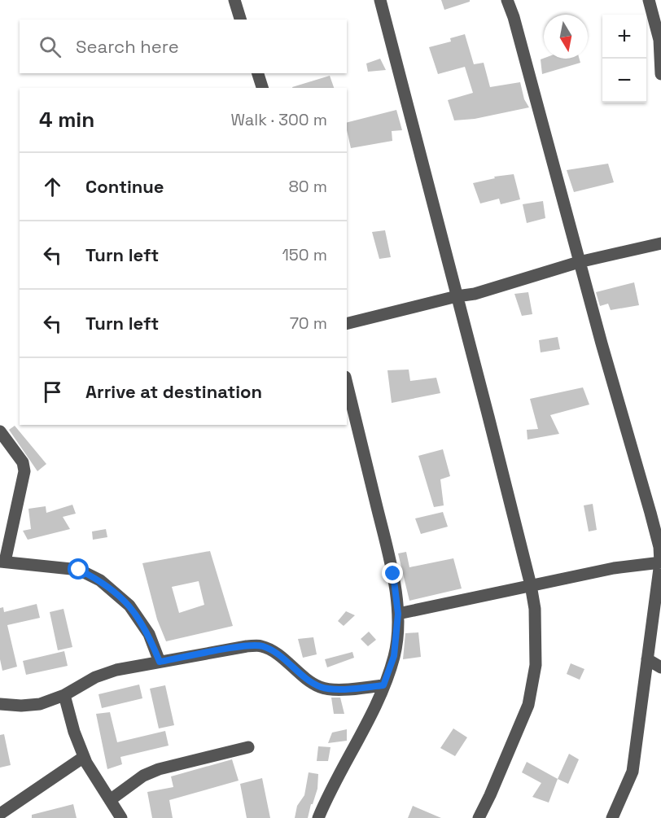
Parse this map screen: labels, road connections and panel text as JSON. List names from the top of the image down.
{
  "north": "bottom",
  "page": {
    "map_buttons": ["+", "−"],
    "search": "Search here",
    "heading": ["4 min", "Walk · 300 m"],
    "list": [
      ["Continue", "80 m"],
      ["Turn left", "150 m"],
      ["Turn left", "70 m"],
      "Arrive at destination"
    ]
  }
}
